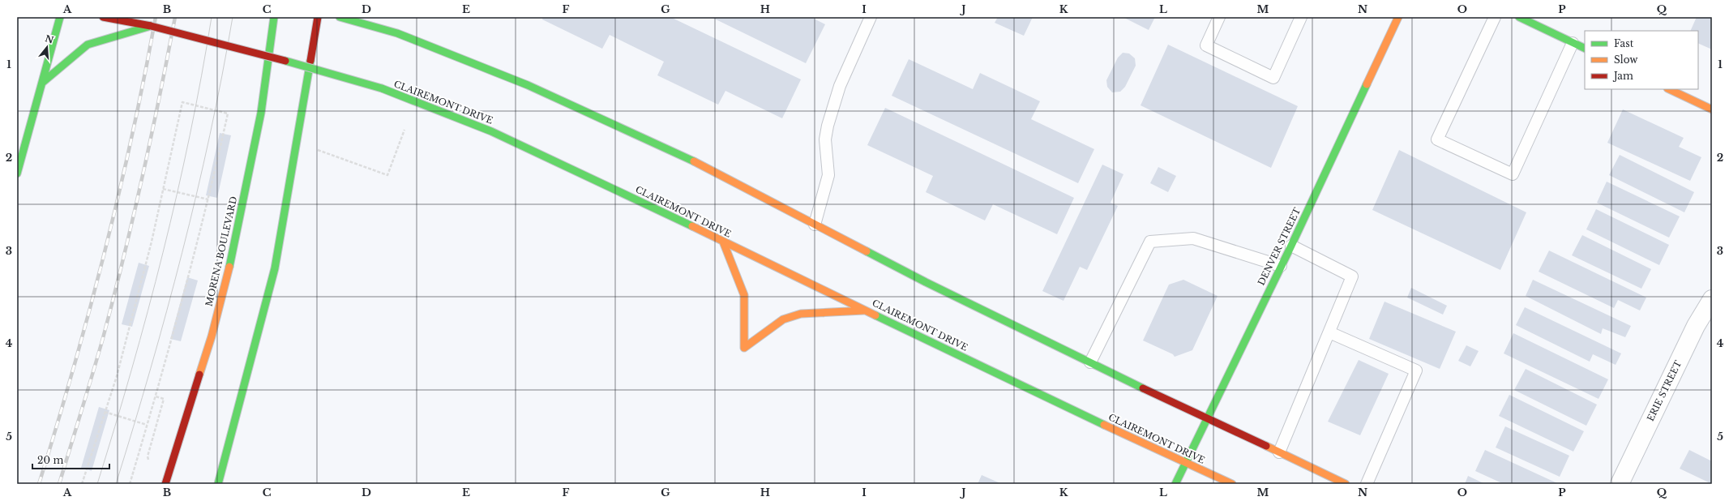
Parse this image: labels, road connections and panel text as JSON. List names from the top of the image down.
{
  "streets": {
    "main road": ["CLAIREMONT DRIVE", "DENVER STREET", "MORENA BOULEVARD"],
    "street": ["ERIE STREET"]
  },
  "crossings": [
    ["CLAIREMONT DRIVE", "DENVER STREET"]
  ],
  "legend": ["Fast", "Slow", "Jam"],
  "scale_bar": "20 m",
  "north": "top",
  "grid": {
    "columns": [
      "A",
      "B",
      "C",
      "D",
      "E",
      "F",
      "G",
      "H",
      "I",
      "J",
      "K",
      "L",
      "M",
      "N",
      "O",
      "P",
      "Q"
    ],
    "rows": [
      "1",
      "2",
      "3",
      "4",
      "5"
    ]
  }
}
